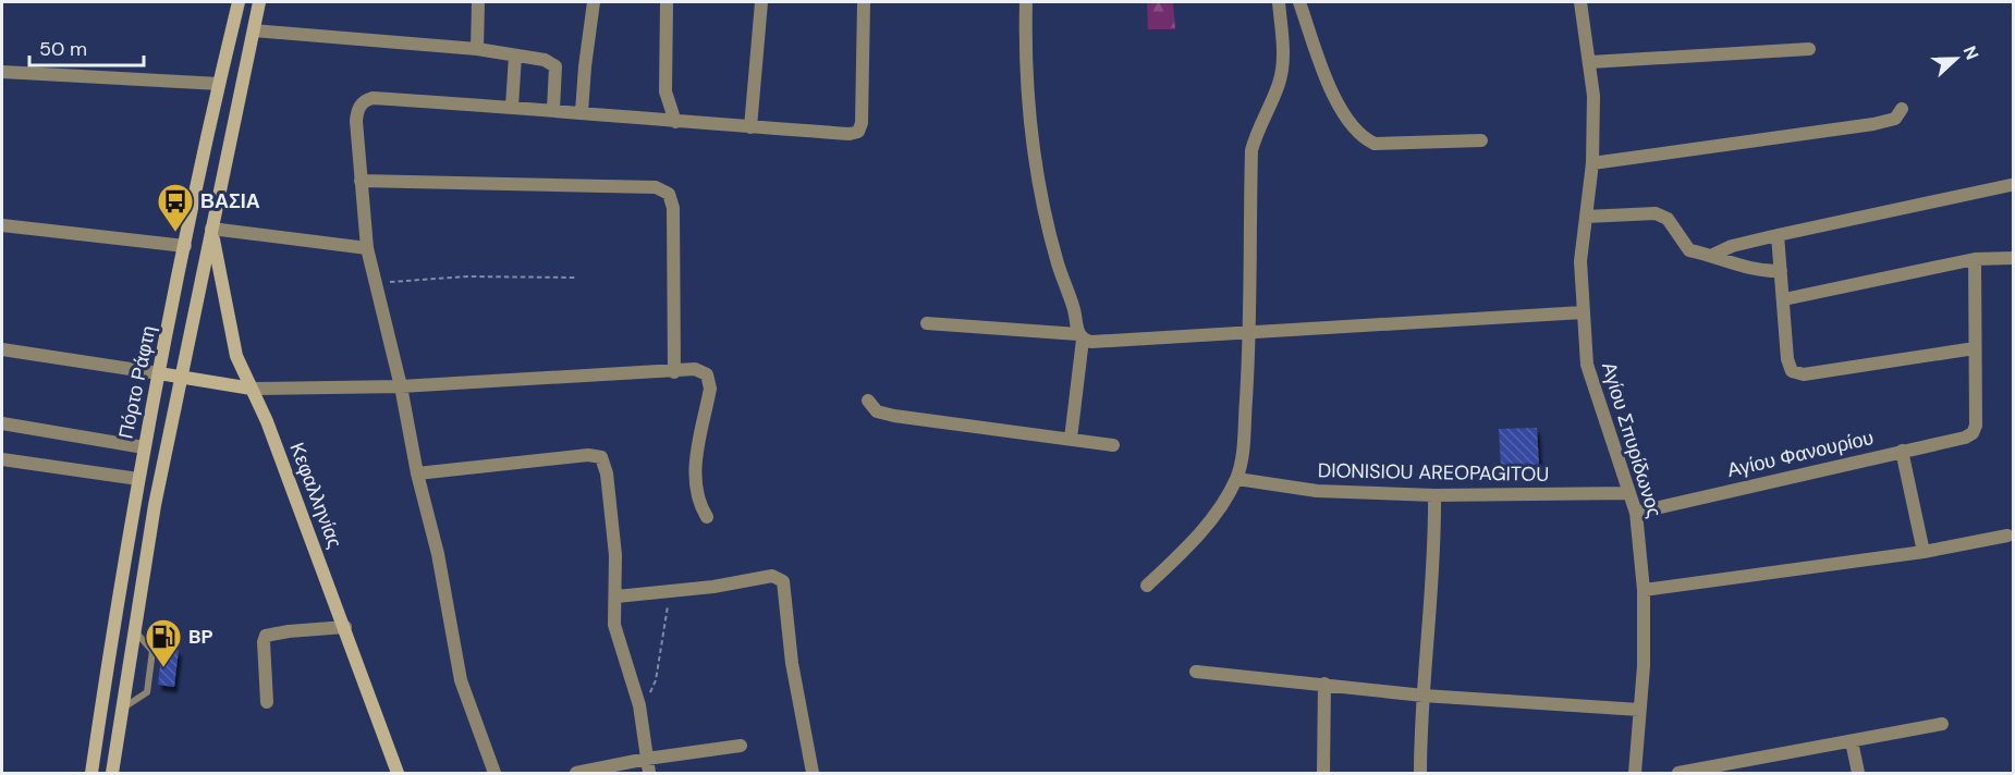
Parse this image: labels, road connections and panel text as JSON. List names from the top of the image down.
{
  "streets": {
    "main road": ["Πόρτο Ράφτη", "Κεφαλληνίας"],
    "street": ["Αγίου Σπυρίδωνος", "Αγίου Φανουρίου", "DIONISIOU AREOPAGITOU"]
  },
  "crossings": [
    ["Αγίου Σπυρίδωνος", "Αγίου Φανουρίου"],
    ["Αγίου Σπυρίδωνος", "DIONISIOU AREOPAGITOU"]
  ],
  "places": {
    "bus stop": ["ΒΑΣΙΑ"],
    "fuel station": ["BP"]
  },
  "scale_bar": "50 m",
  "north": "right"
}
